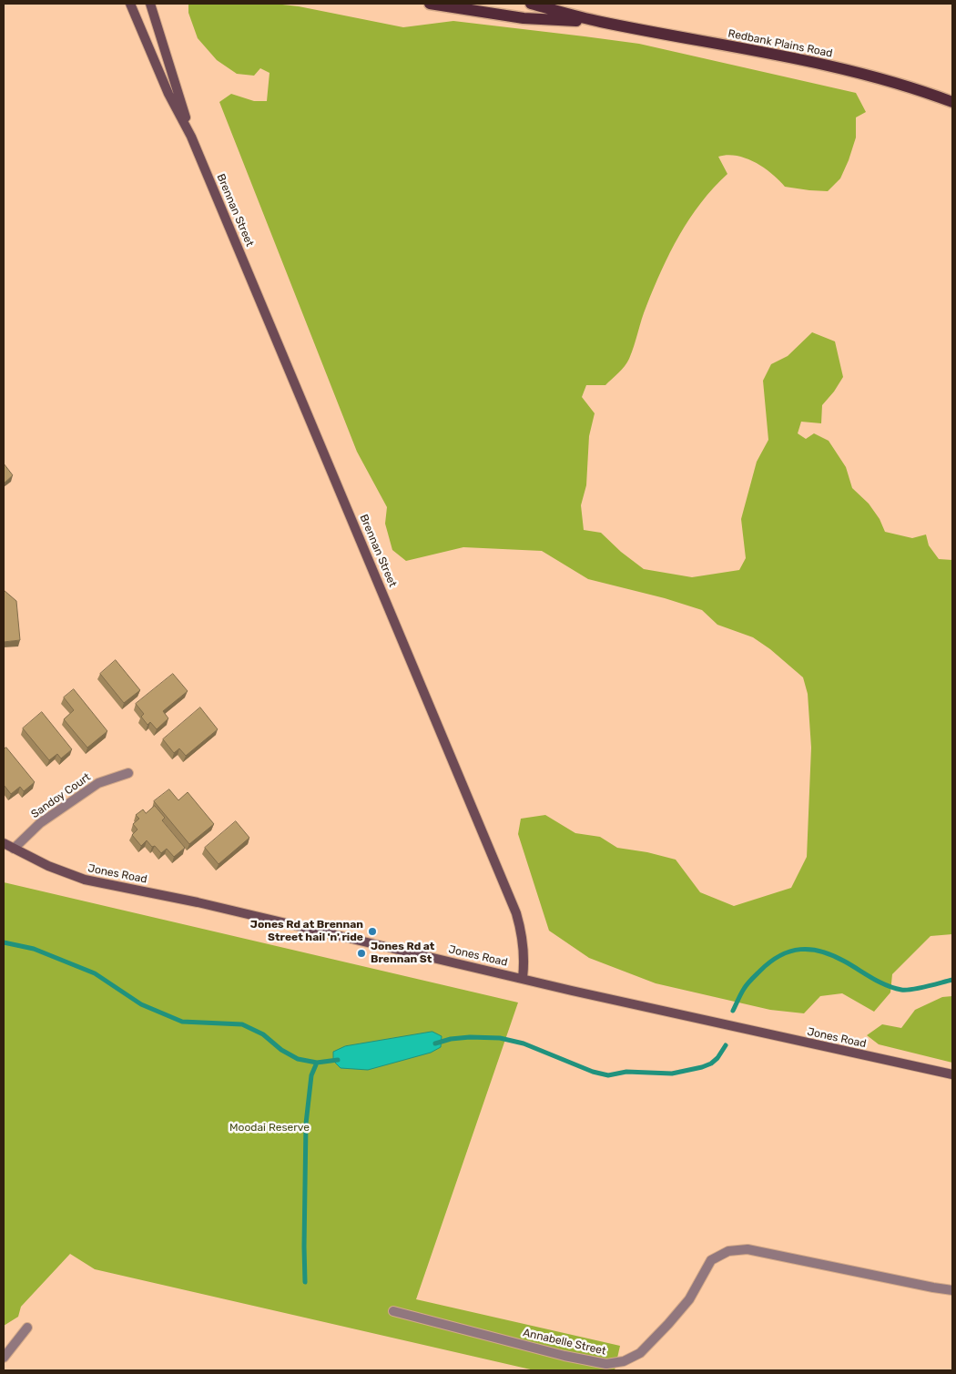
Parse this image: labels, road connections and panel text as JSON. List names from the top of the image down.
{
  "streets": {
    "main road": ["Redbank Plains Road"],
    "street": [
      "Brennan Street",
      "Sandoy Court",
      "Jones Road",
      "Annabelle Street"
    ]
  },
  "crossings": [
    ["Brennan Street", "Jones Road"],
    ["Sandoy Court", "Jones Road"]
  ],
  "parks": ["Moodai Reserve"],
  "places": ["Jones Rd at Brennan Street hail 'n' ride", "Jones Rd at Brennan St"]
}
